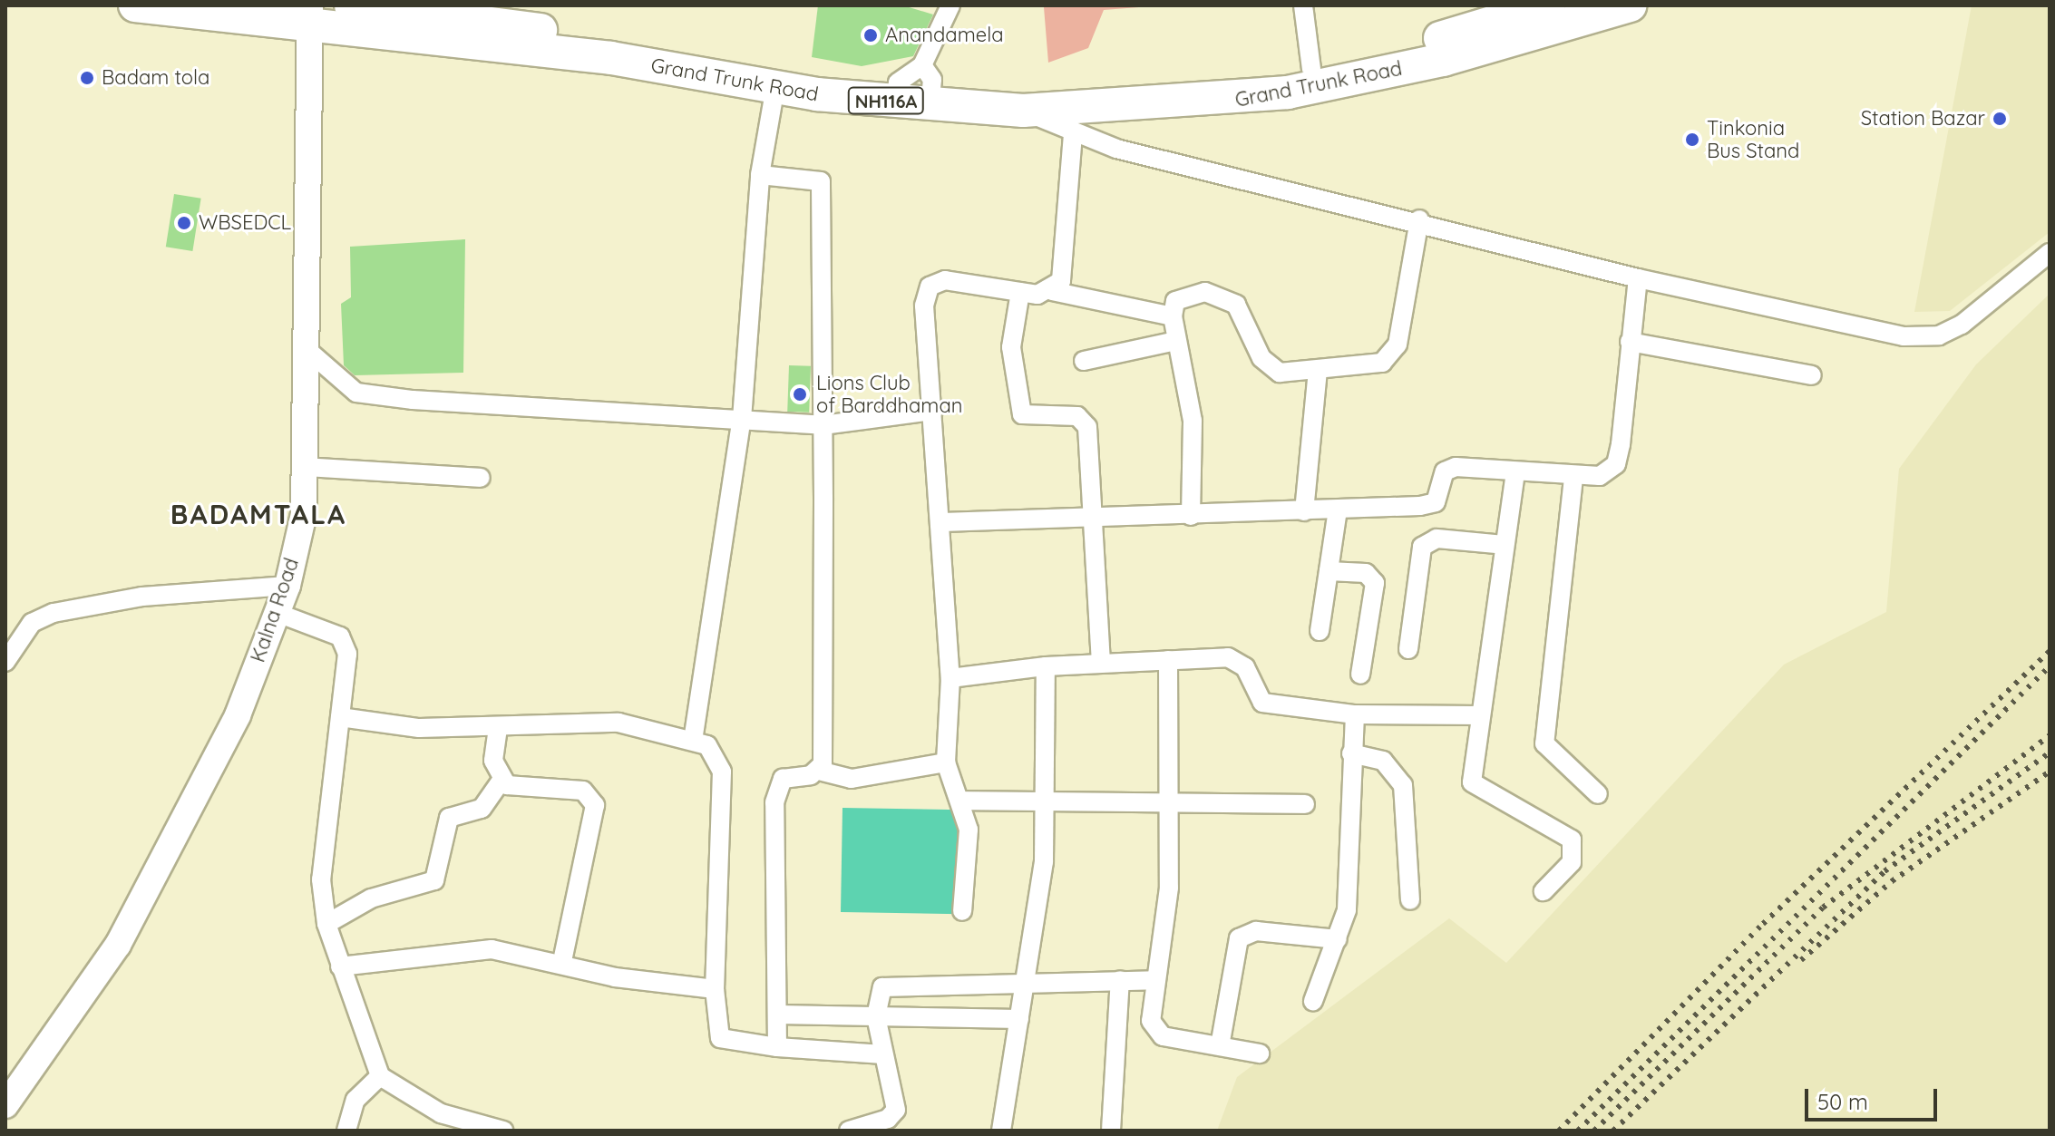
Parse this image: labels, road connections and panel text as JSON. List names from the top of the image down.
{
  "streets": {
    "highway": ["Grand Trunk Road", "NH116A"],
    "street": ["Kalna Road"]
  },
  "crossings": [
    ["Grand Trunk Road", "Kalna Road"]
  ],
  "districts": ["BADAMTALA"],
  "places": [
    "Anandamela",
    "Badam tola",
    "Station Bazar",
    "Tinkonia Bus Stand",
    "WBSEDCL",
    "Lions Club of Barddhaman"
  ],
  "scale_bar": "50 m"
}
